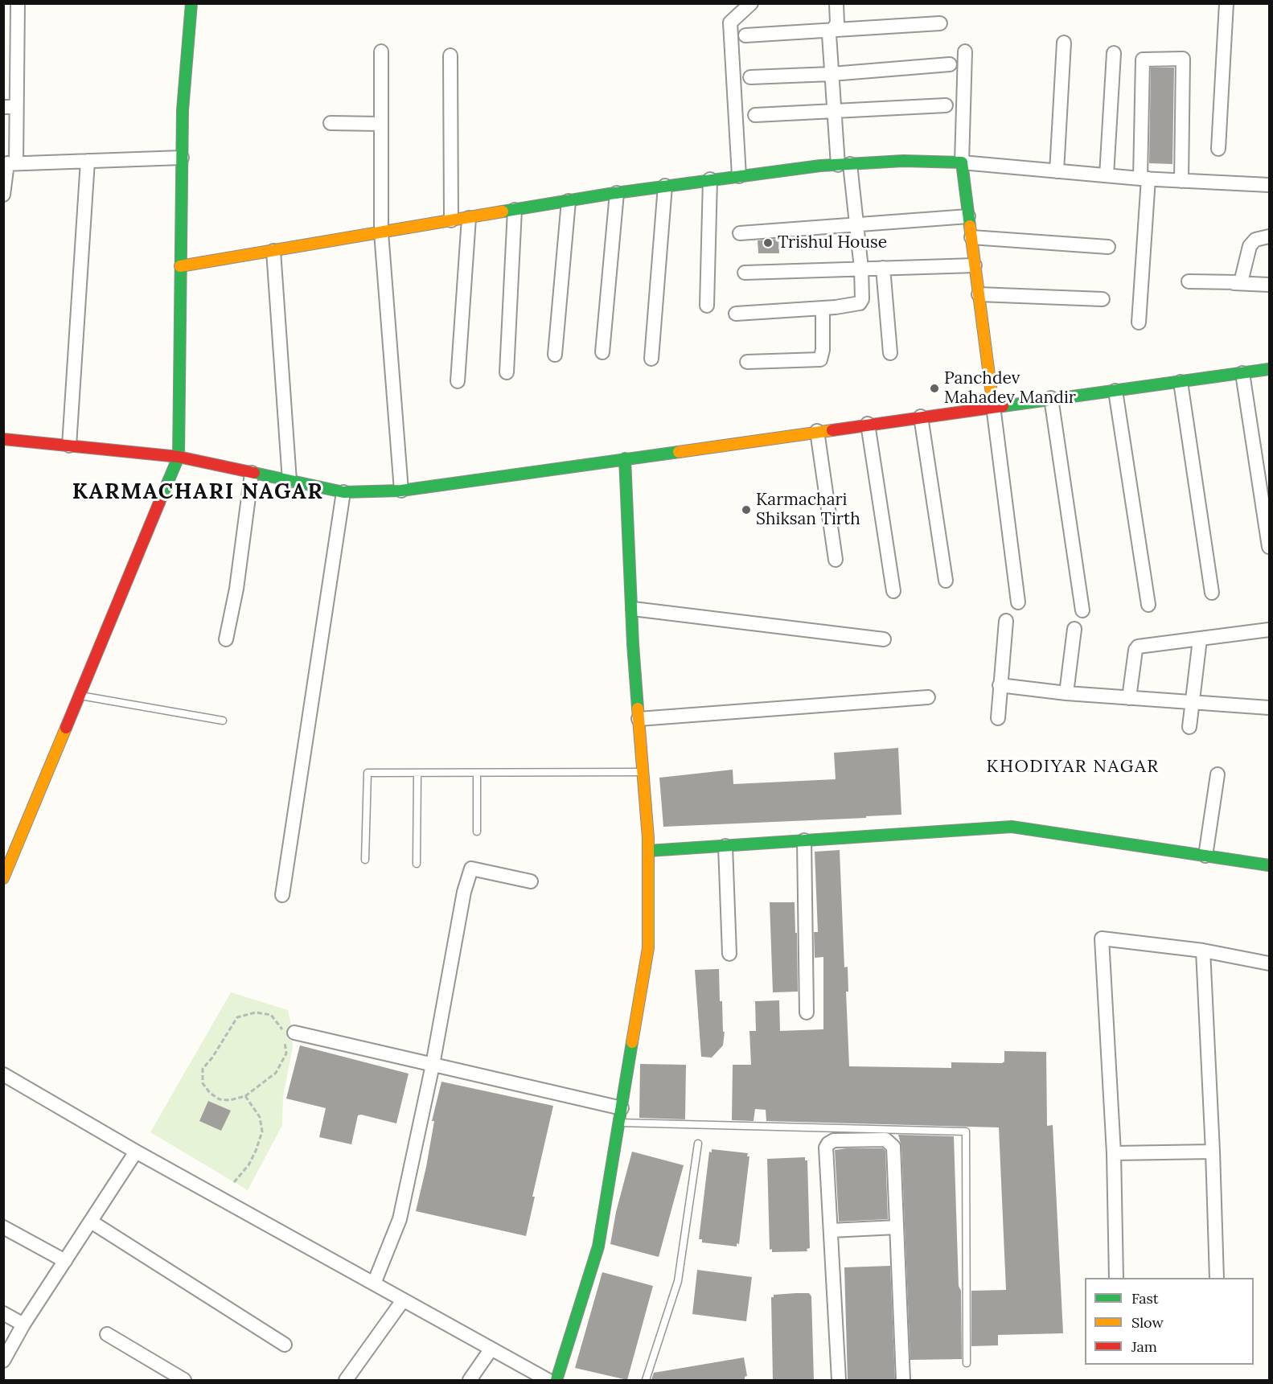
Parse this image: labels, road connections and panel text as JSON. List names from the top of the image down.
{
  "districts": ["KARMACHARI NAGAR", "KHODIYAR NAGAR"],
  "places": ["Trishul House", "Panchdev Mahadev Mandir", "Karmachari Shiksan Tirth"],
  "legend": ["Fast", "Slow", "Jam"]
}
